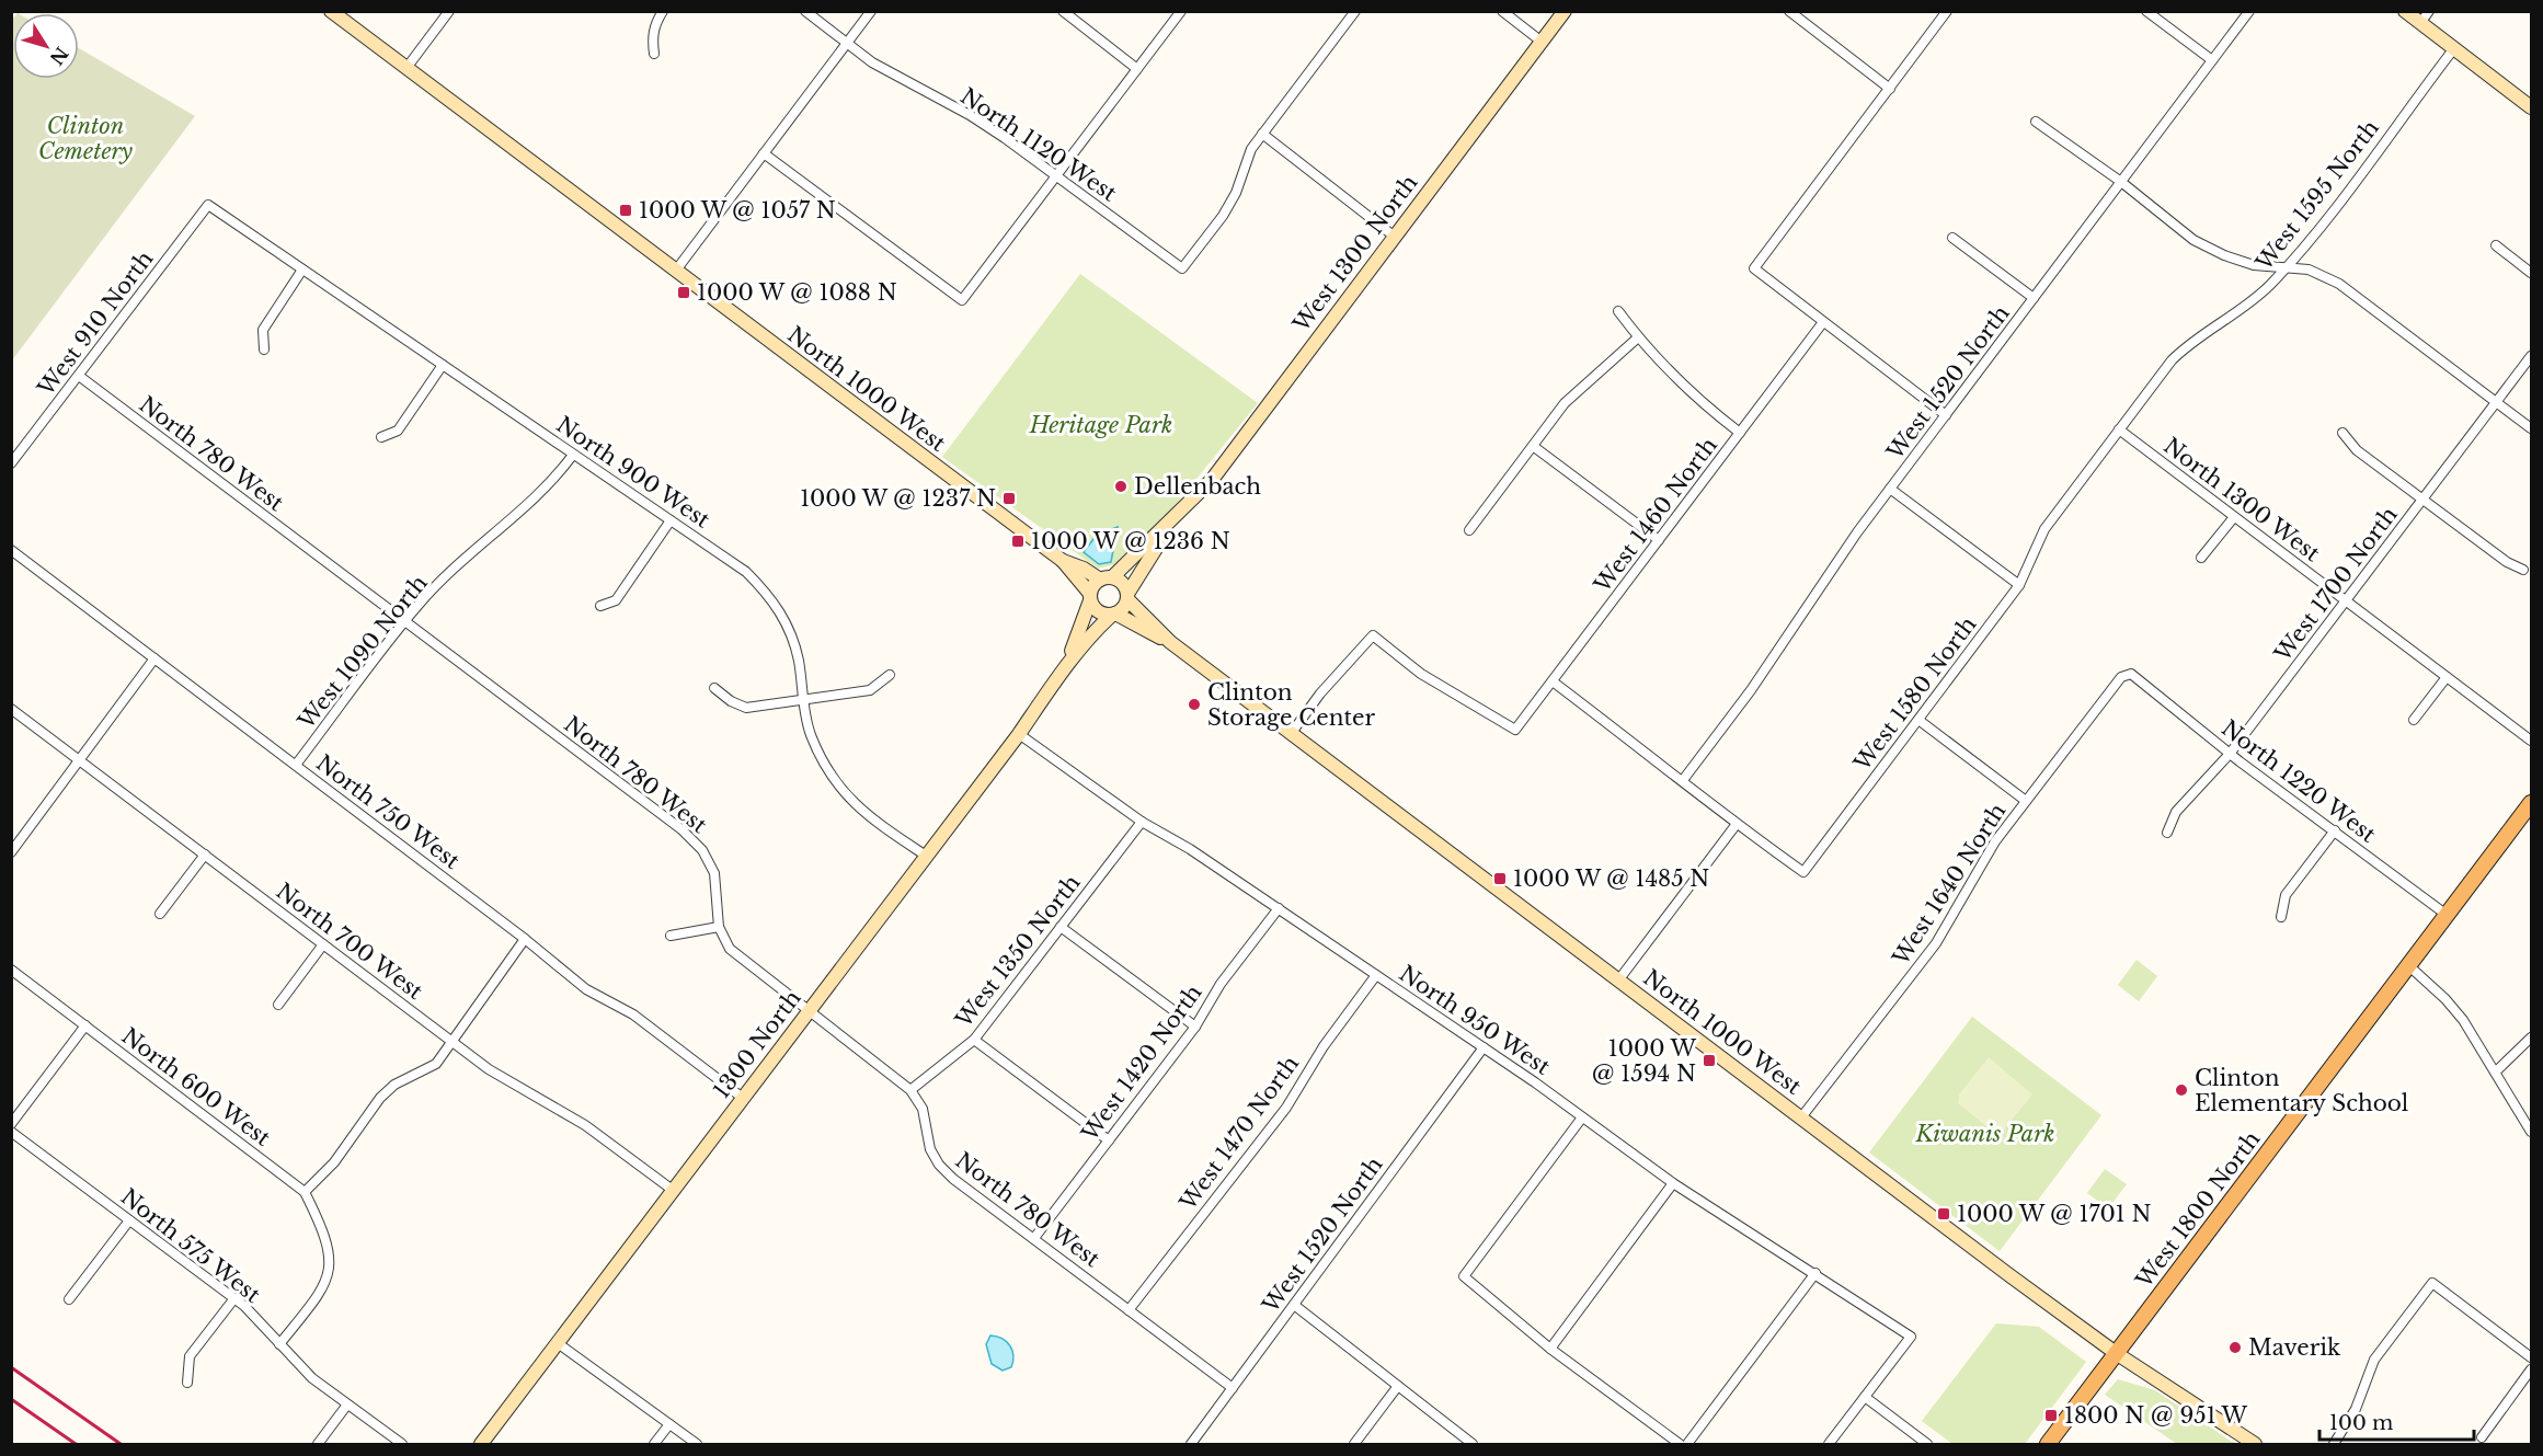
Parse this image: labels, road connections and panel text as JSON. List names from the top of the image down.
{
  "streets": {
    "main road": ["West 1800 North"],
    "street": [
      "North 1120 West",
      "West 1595 North",
      "West 1300 North",
      "West 910 North",
      "West 1520 North",
      "North 1000 West",
      "North 780 West",
      "North 900 West",
      "North 1300 West",
      "West 1460 North",
      "West 1700 North",
      "West 1090 North",
      "West 1580 North",
      "North 1220 West",
      "North 750 West",
      "West 1640 North",
      "North 700 West",
      "West 1350 North",
      "North 950 West",
      "1300 North",
      "West 1420 North",
      "North 600 West",
      "West 1470 North",
      "North 575 West"
    ]
  },
  "crossings": [
    ["West 1595 North", "North 1300 West"],
    ["West 1595 North", "West 1580 North"],
    ["West 1300 North", "North 1000 West"],
    ["West 1300 North", "1300 North"],
    ["West 910 North", "North 780 West"],
    ["West 910 North", "North 900 West"],
    ["West 1520 North", "North 780 West"],
    ["West 1520 North", "North 950 West"],
    ["North 1000 West", "West 1460 North"],
    ["North 1000 West", "West 1640 North"],
    ["North 1000 West", "1300 North"],
    ["North 1000 West", "West 1800 North"],
    ["North 780 West", "West 1090 North"],
    ["North 780 West", "West 1350 North"],
    ["North 780 West", "1300 North"],
    ["North 780 West", "West 1420 North"],
    ["North 780 West", "West 1470 North"],
    ["North 900 West", "West 1090 North"],
    ["North 900 West", "1300 North"],
    ["North 1300 West", "West 1700 North"],
    ["West 1700 North", "North 1220 West"],
    ["West 1090 North", "North 750 West"],
    ["North 1220 West", "West 1640 North"],
    ["North 1220 West", "West 1800 North"],
    ["North 750 West", "1300 North"],
    ["North 700 West", "1300 North"],
    ["West 1350 North", "North 950 West"],
    ["North 950 West", "1300 North"],
    ["North 950 West", "West 1420 North"],
    ["North 950 West", "West 1470 North"],
    ["North 600 West", "North 575 West"]
  ],
  "parks": ["Clinton Cemetery", "Heritage Park", "Kiwanis Park"],
  "places": {
    "transit": [
      "1000 W @ 1057 N",
      "1000 W @ 1088 N",
      "1000 W @ 1237 N",
      "1000 W @ 1236 N",
      "1000 W @ 1485 N",
      "1000 W @ 1594 N",
      "1000 W @ 1701 N",
      "1800 N @ 951 W"
    ],
    "other": [
      "Dellenbach",
      "Clinton Storage Center",
      "Clinton Elementary School",
      "Maverik"
    ]
  },
  "scale_bar": "100 m",
  "north": "bottom right"
}
